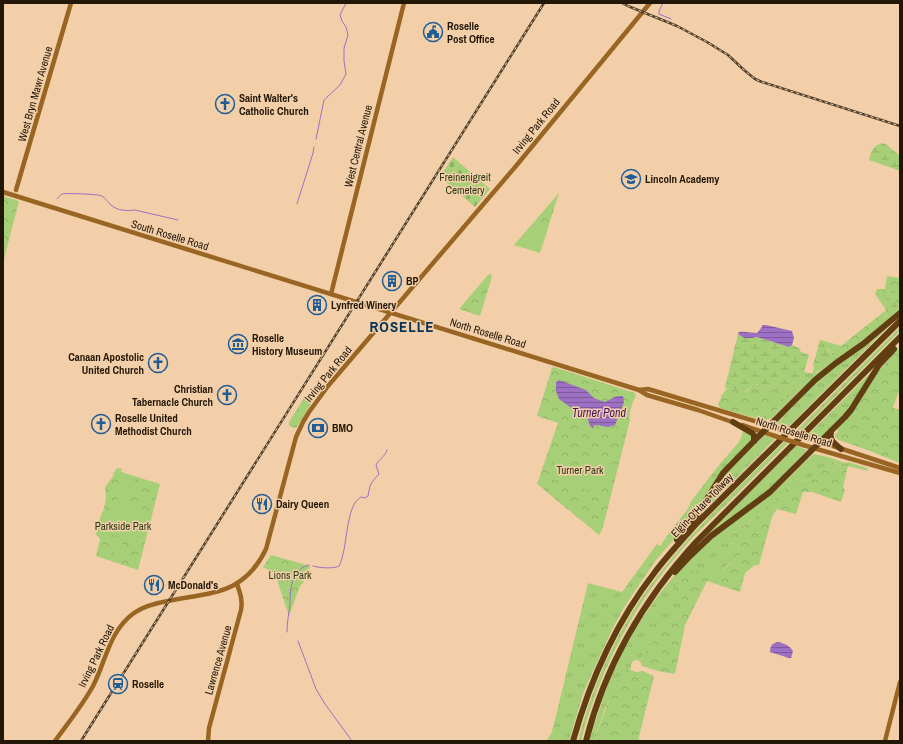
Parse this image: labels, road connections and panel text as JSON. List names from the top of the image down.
{
  "streets": {
    "highway": ["Elgin-O'Hare Tollway"],
    "main road": [
      "West Bryn Mawr Avenue",
      "Irving Park Road",
      "West Central Avenue",
      "South Roselle Road",
      "North Roselle Road",
      "Lawrence Avenue"
    ]
  },
  "crossings": [
    ["Irving Park Road", "North Roselle Road"],
    ["Irving Park Road", "Lawrence Avenue"],
    ["West Central Avenue", "South Roselle Road"],
    ["West Central Avenue", "North Roselle Road"],
    ["South Roselle Road", "North Roselle Road"]
  ],
  "districts": ["ROSELLE"],
  "water": ["Turner Pond"],
  "parks": [
    "Freinenigreit Cemetery",
    "Turner Park",
    "Parkside Park",
    "Lions Park"
  ],
  "places": {
    "public building": ["Roselle Post Office"],
    "church": [
      "Saint Walter's Catholic Church",
      "Canaan Apostolic United Church",
      "Christian Tabernacle Church",
      "Roselle United Methodist Church"
    ],
    "school or university": ["Lincoln Academy"],
    "building": ["BP", "Lynfred Winery"],
    "museum": ["Roselle History Museum"],
    "bank": ["BMO"],
    "restaurant": ["Dairy Queen", "McDonald's"],
    "station": ["Roselle"]
  }
}
